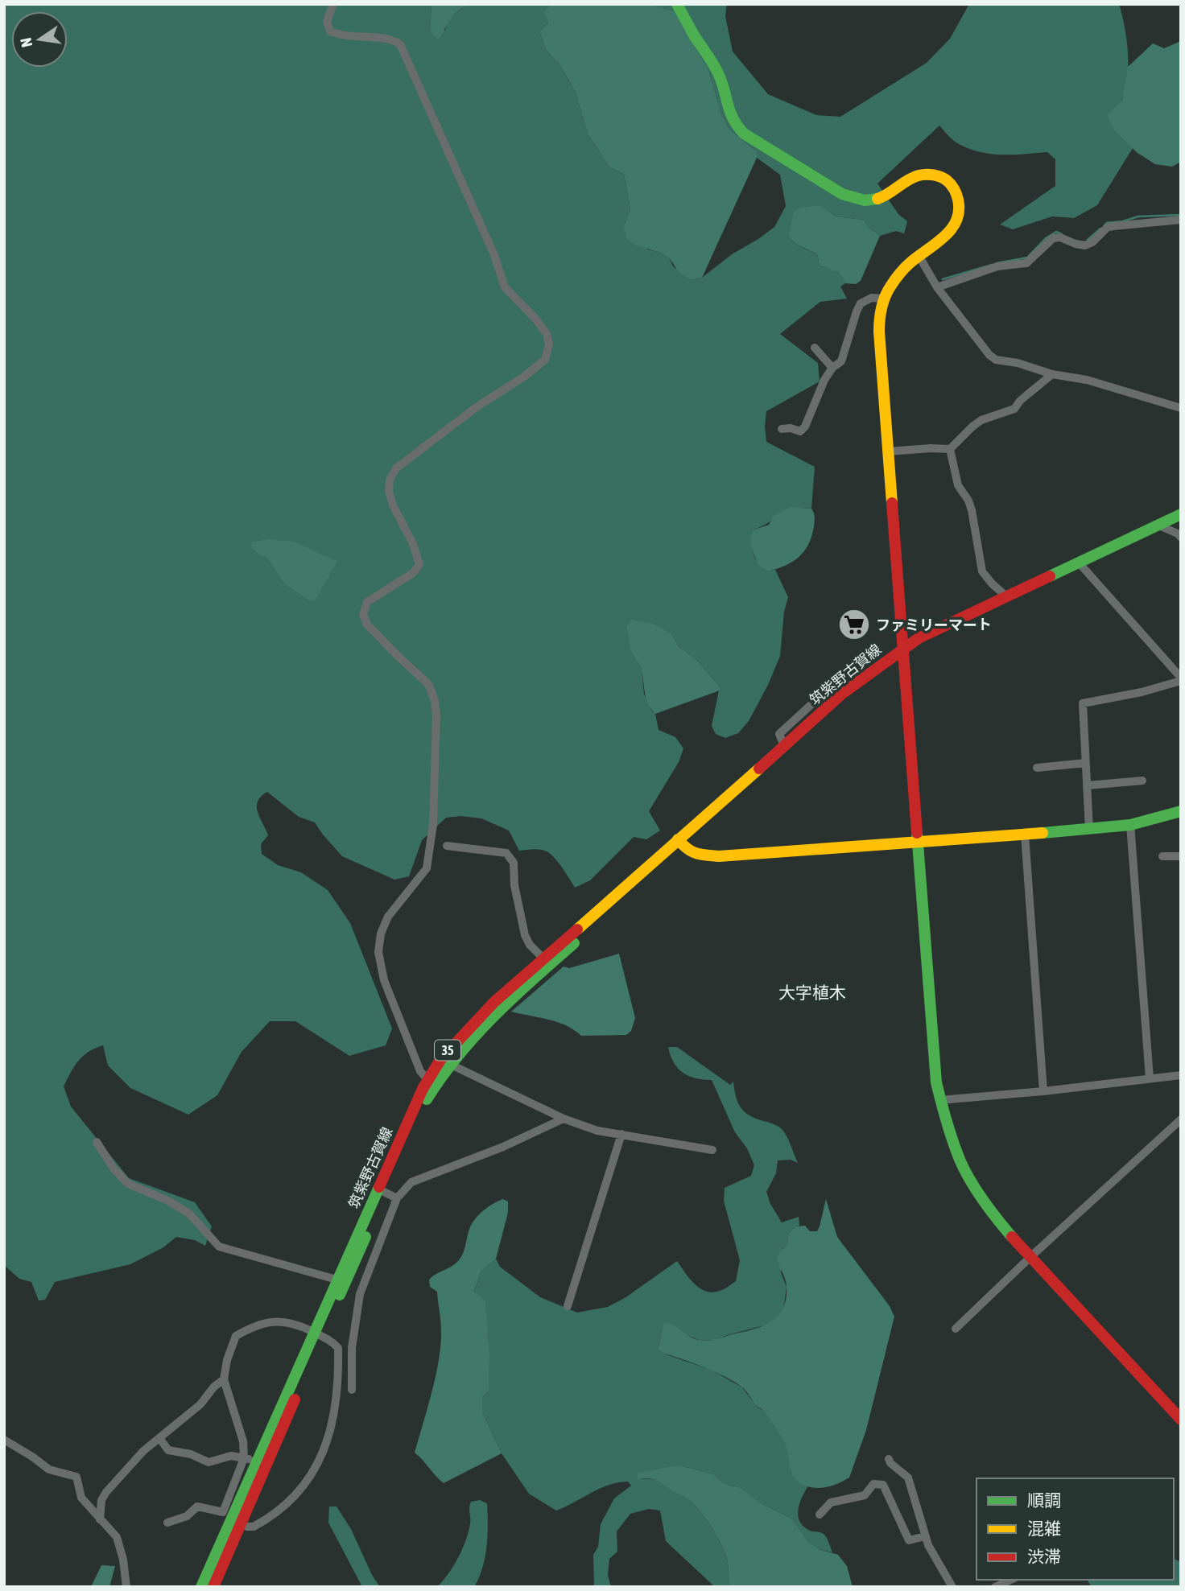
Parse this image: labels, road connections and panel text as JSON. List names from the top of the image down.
{
  "streets": {
    "main road": ["筑紫野古賀線", "35"]
  },
  "districts": ["大字植木"],
  "places": {
    "supermarket": ["ファミリーマート"]
  },
  "legend": ["順調", "混雑", "渋滞"],
  "north": "left"
}
